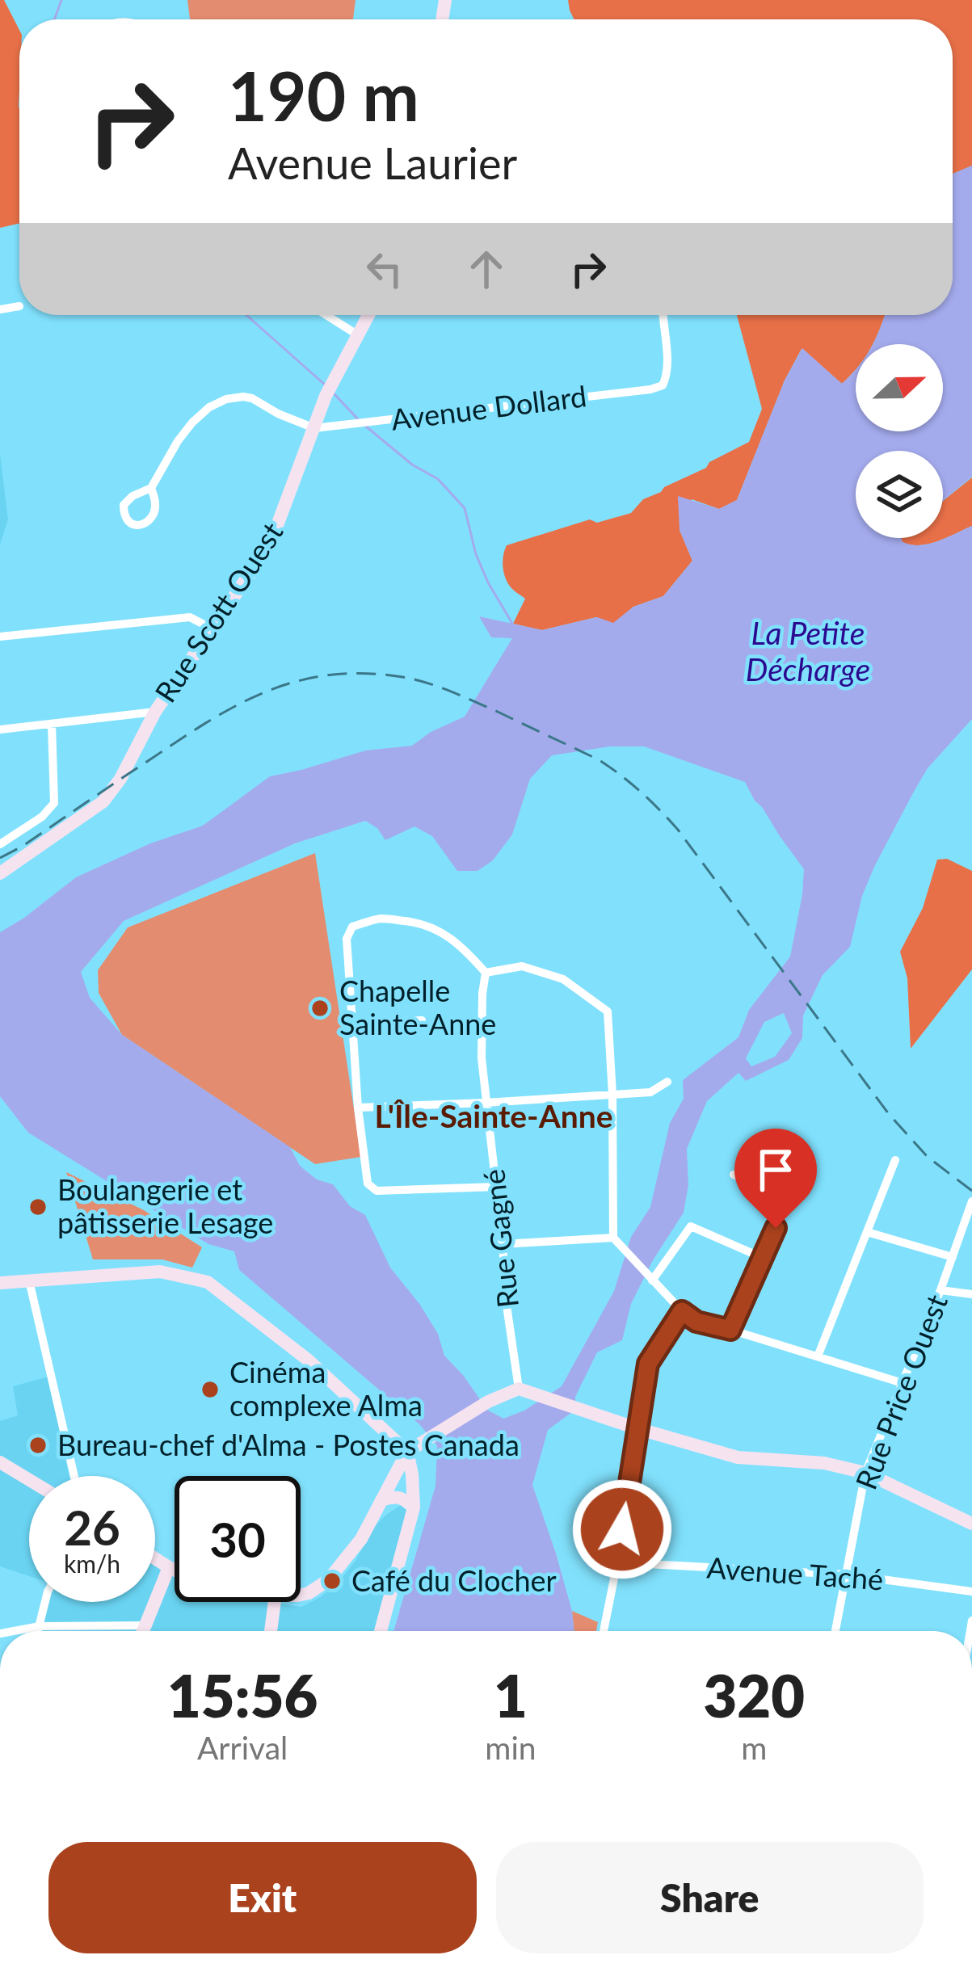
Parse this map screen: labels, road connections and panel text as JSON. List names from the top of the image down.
{
  "streets": {
    "street": [
      "Avenue Dollard",
      "Rue Scott Ouest",
      "Rue Gagné",
      "Rue Price Ouest",
      "Avenue Taché"
    ]
  },
  "crossings": [
    ["Avenue Dollard", "Rue Scott Ouest"],
    ["Rue Price Ouest", "Avenue Taché"]
  ],
  "districts": ["L'Île-Sainte-Anne"],
  "water": ["La Petite Décharge"],
  "places": [
    "Chapelle Sainte-Anne",
    "Boulangerie et pâtisserie Lesage",
    "Cinéma complexe Alma",
    "Bureau-chef d'Alma - Postes Canada",
    "Café du Clocher"
  ],
  "north": "right",
  "page": {
    "turn": ["190 m", "Avenue Laurier"],
    "speed": "26 km/h",
    "limit": "30",
    "eta": [
      "15:56",
      "Arrival",
      "1",
      "min",
      "320",
      "m"
    ],
    "buttons": ["Exit", "Share"]
  }
}
